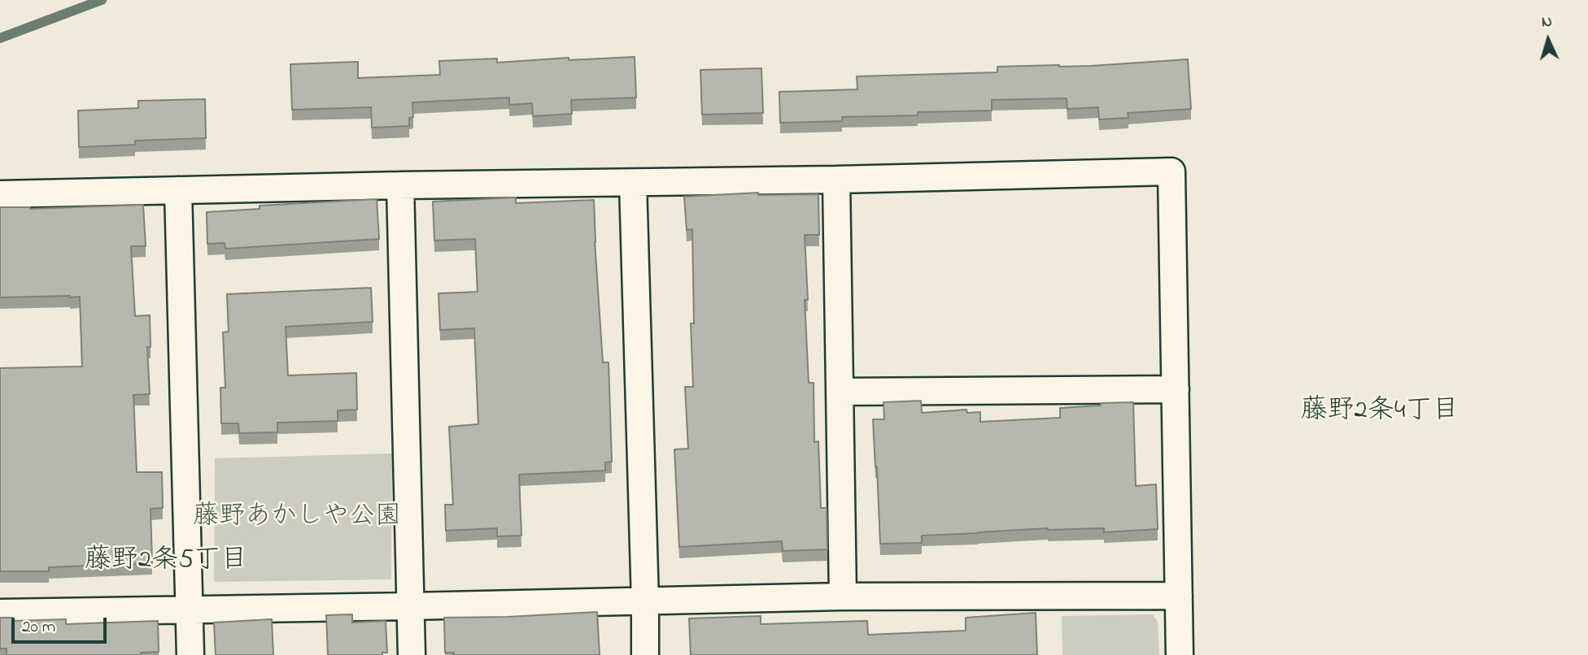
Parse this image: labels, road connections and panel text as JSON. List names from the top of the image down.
{
  "districts": ["藤野2条4丁目", "藤野2条5丁目"],
  "parks": ["藤野あかしや公園"],
  "scale_bar": "20 m",
  "north": "top"
}
